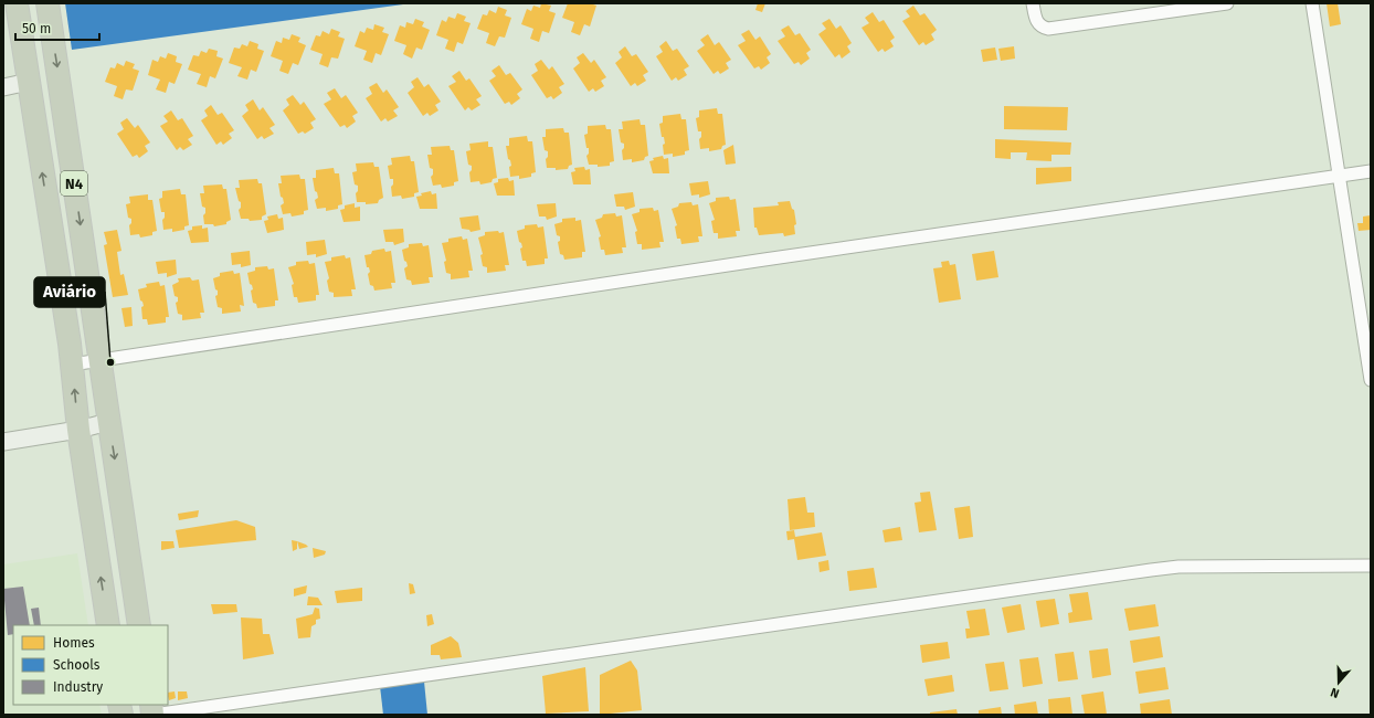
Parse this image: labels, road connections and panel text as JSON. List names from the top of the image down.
{
  "streets": {
    "highway": ["N4"]
  },
  "places": ["Aviário"],
  "legend": ["Homes", "Schools", "Industry"],
  "scale_bar": "50 m",
  "north": "bottom"
}
